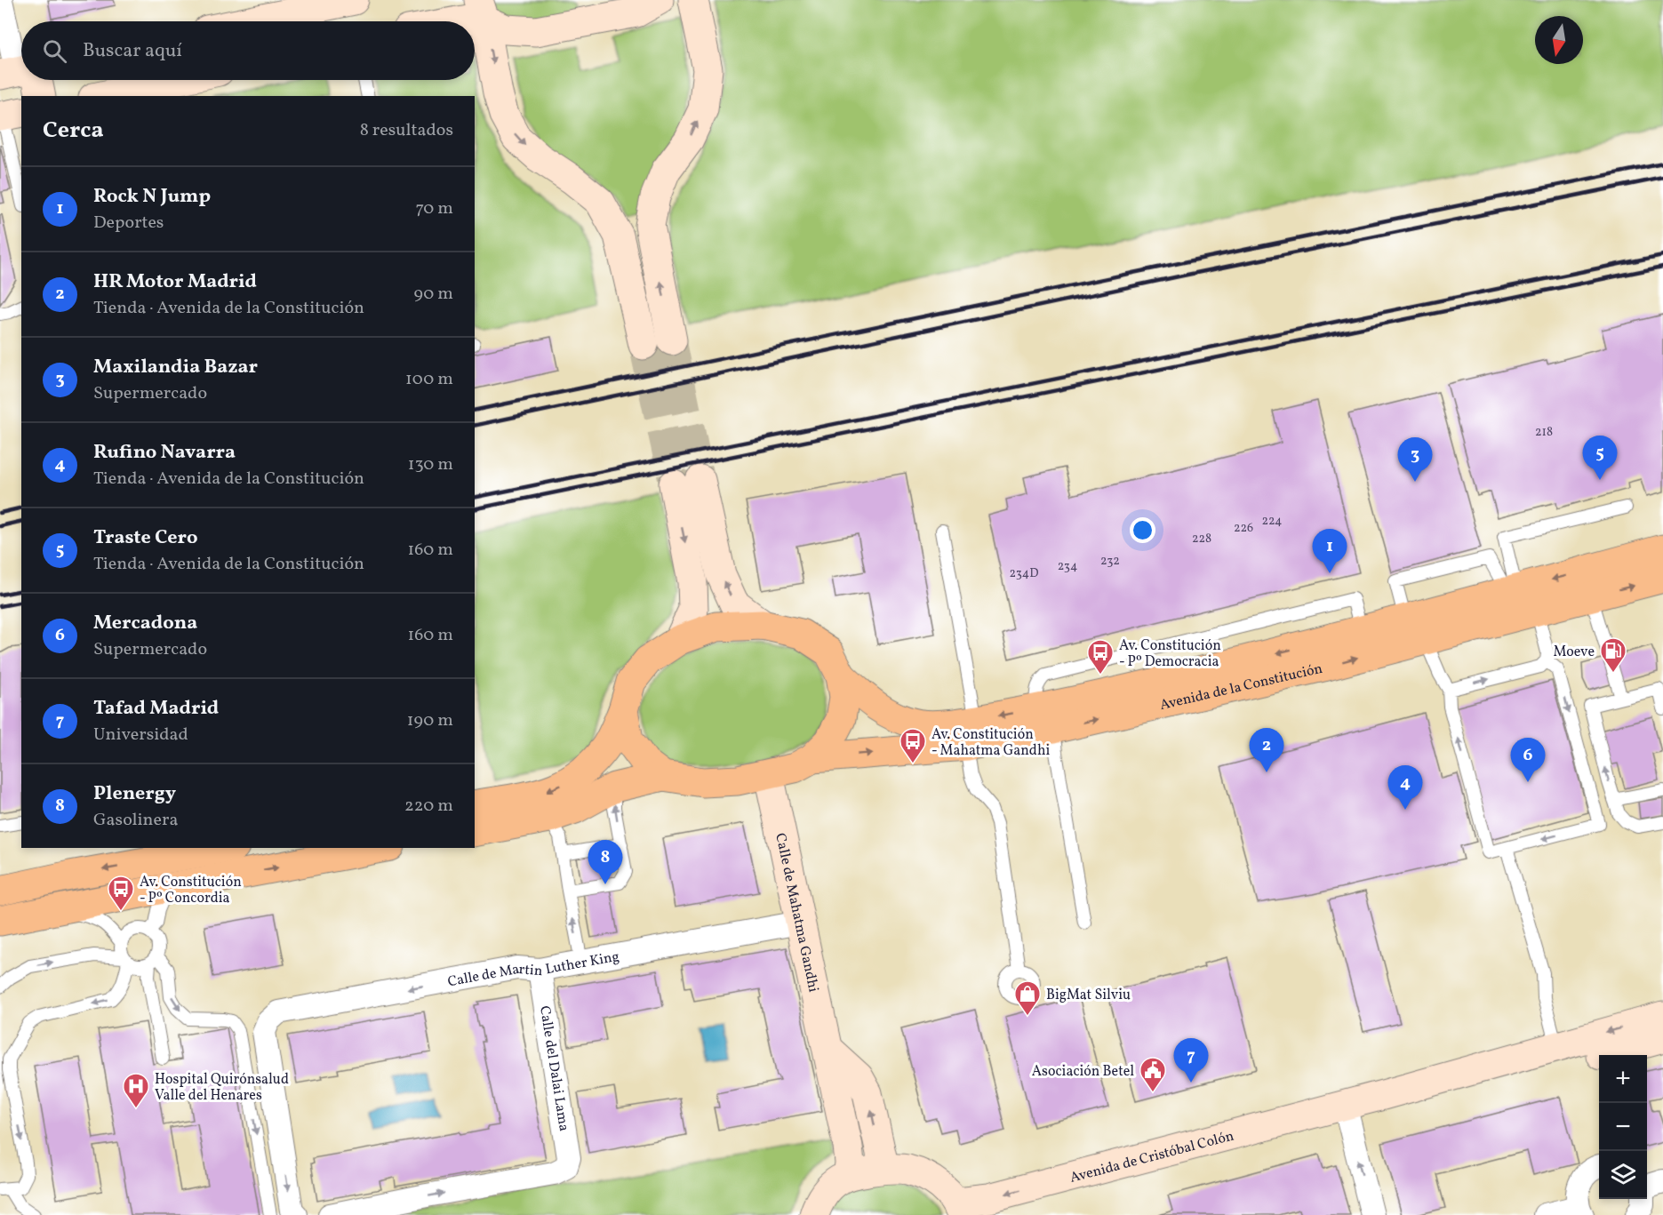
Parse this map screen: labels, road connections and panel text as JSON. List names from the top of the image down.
{
  "streets": {
    "main road": ["Avenida de la Constitución"],
    "street": [
      "Calle de Mahatma Gandhi",
      "Calle de Martin Luther King",
      "Calle del Dalai Lama",
      "Avenida de Cristóbal Colón"
    ]
  },
  "crossings": [
    ["Calle de Mahatma Gandhi", "Calle de Martin Luther King"],
    ["Calle de Martin Luther King", "Calle del Dalai Lama"]
  ],
  "places": {
    "fuel station": ["Moeve"],
    "bus stop": ["Av. Constitución - Pº Democracia", "Av. Constitución - Mahatma Gandhi", "Av. Constitución - Pº Concordia"],
    "shop": ["BigMat Silviu"],
    "public building": ["Asociación Betel"],
    "hospital": ["Hospital Quirónsalud Valle del Henares"]
  },
  "house_numbers": [
    "218",
    "224",
    "226",
    "228",
    "232",
    "234",
    "234D"
  ],
  "north": "bottom",
  "page": {
    "search": "Buscar aquí",
    "heading": ["Cerca", "8 resultados"],
    "list": [
      {
        "mark": "1",
        "name": "Rock N Jump",
        "note": "Deportes",
        "value": "70 m"
      },
      {
        "mark": "2",
        "name": "HR Motor Madrid",
        "note": "Tienda · Avenida de la Constitución",
        "value": "90 m"
      },
      {
        "mark": "3",
        "name": "Maxilandia Bazar",
        "note": "Supermercado",
        "value": "100 m"
      },
      {
        "mark": "4",
        "name": "Rufino Navarra",
        "note": "Tienda · Avenida de la Constitución",
        "value": "130 m"
      },
      {
        "mark": "5",
        "name": "Traste Cero",
        "note": "Tienda · Avenida de la Constitución",
        "value": "160 m"
      },
      {
        "mark": "6",
        "name": "Mercadona",
        "note": "Supermercado",
        "value": "160 m"
      },
      {
        "mark": "7",
        "name": "Tafad Madrid",
        "note": "Universidad",
        "value": "190 m"
      },
      {
        "mark": "8",
        "name": "Plenergy",
        "note": "Gasolinera",
        "value": "220 m"
      }
    ],
    "pins": [
      "5",
      "3",
      "1",
      "2",
      "6",
      "4",
      "8",
      "7"
    ],
    "map_buttons": ["+", "−"]
  }
}
